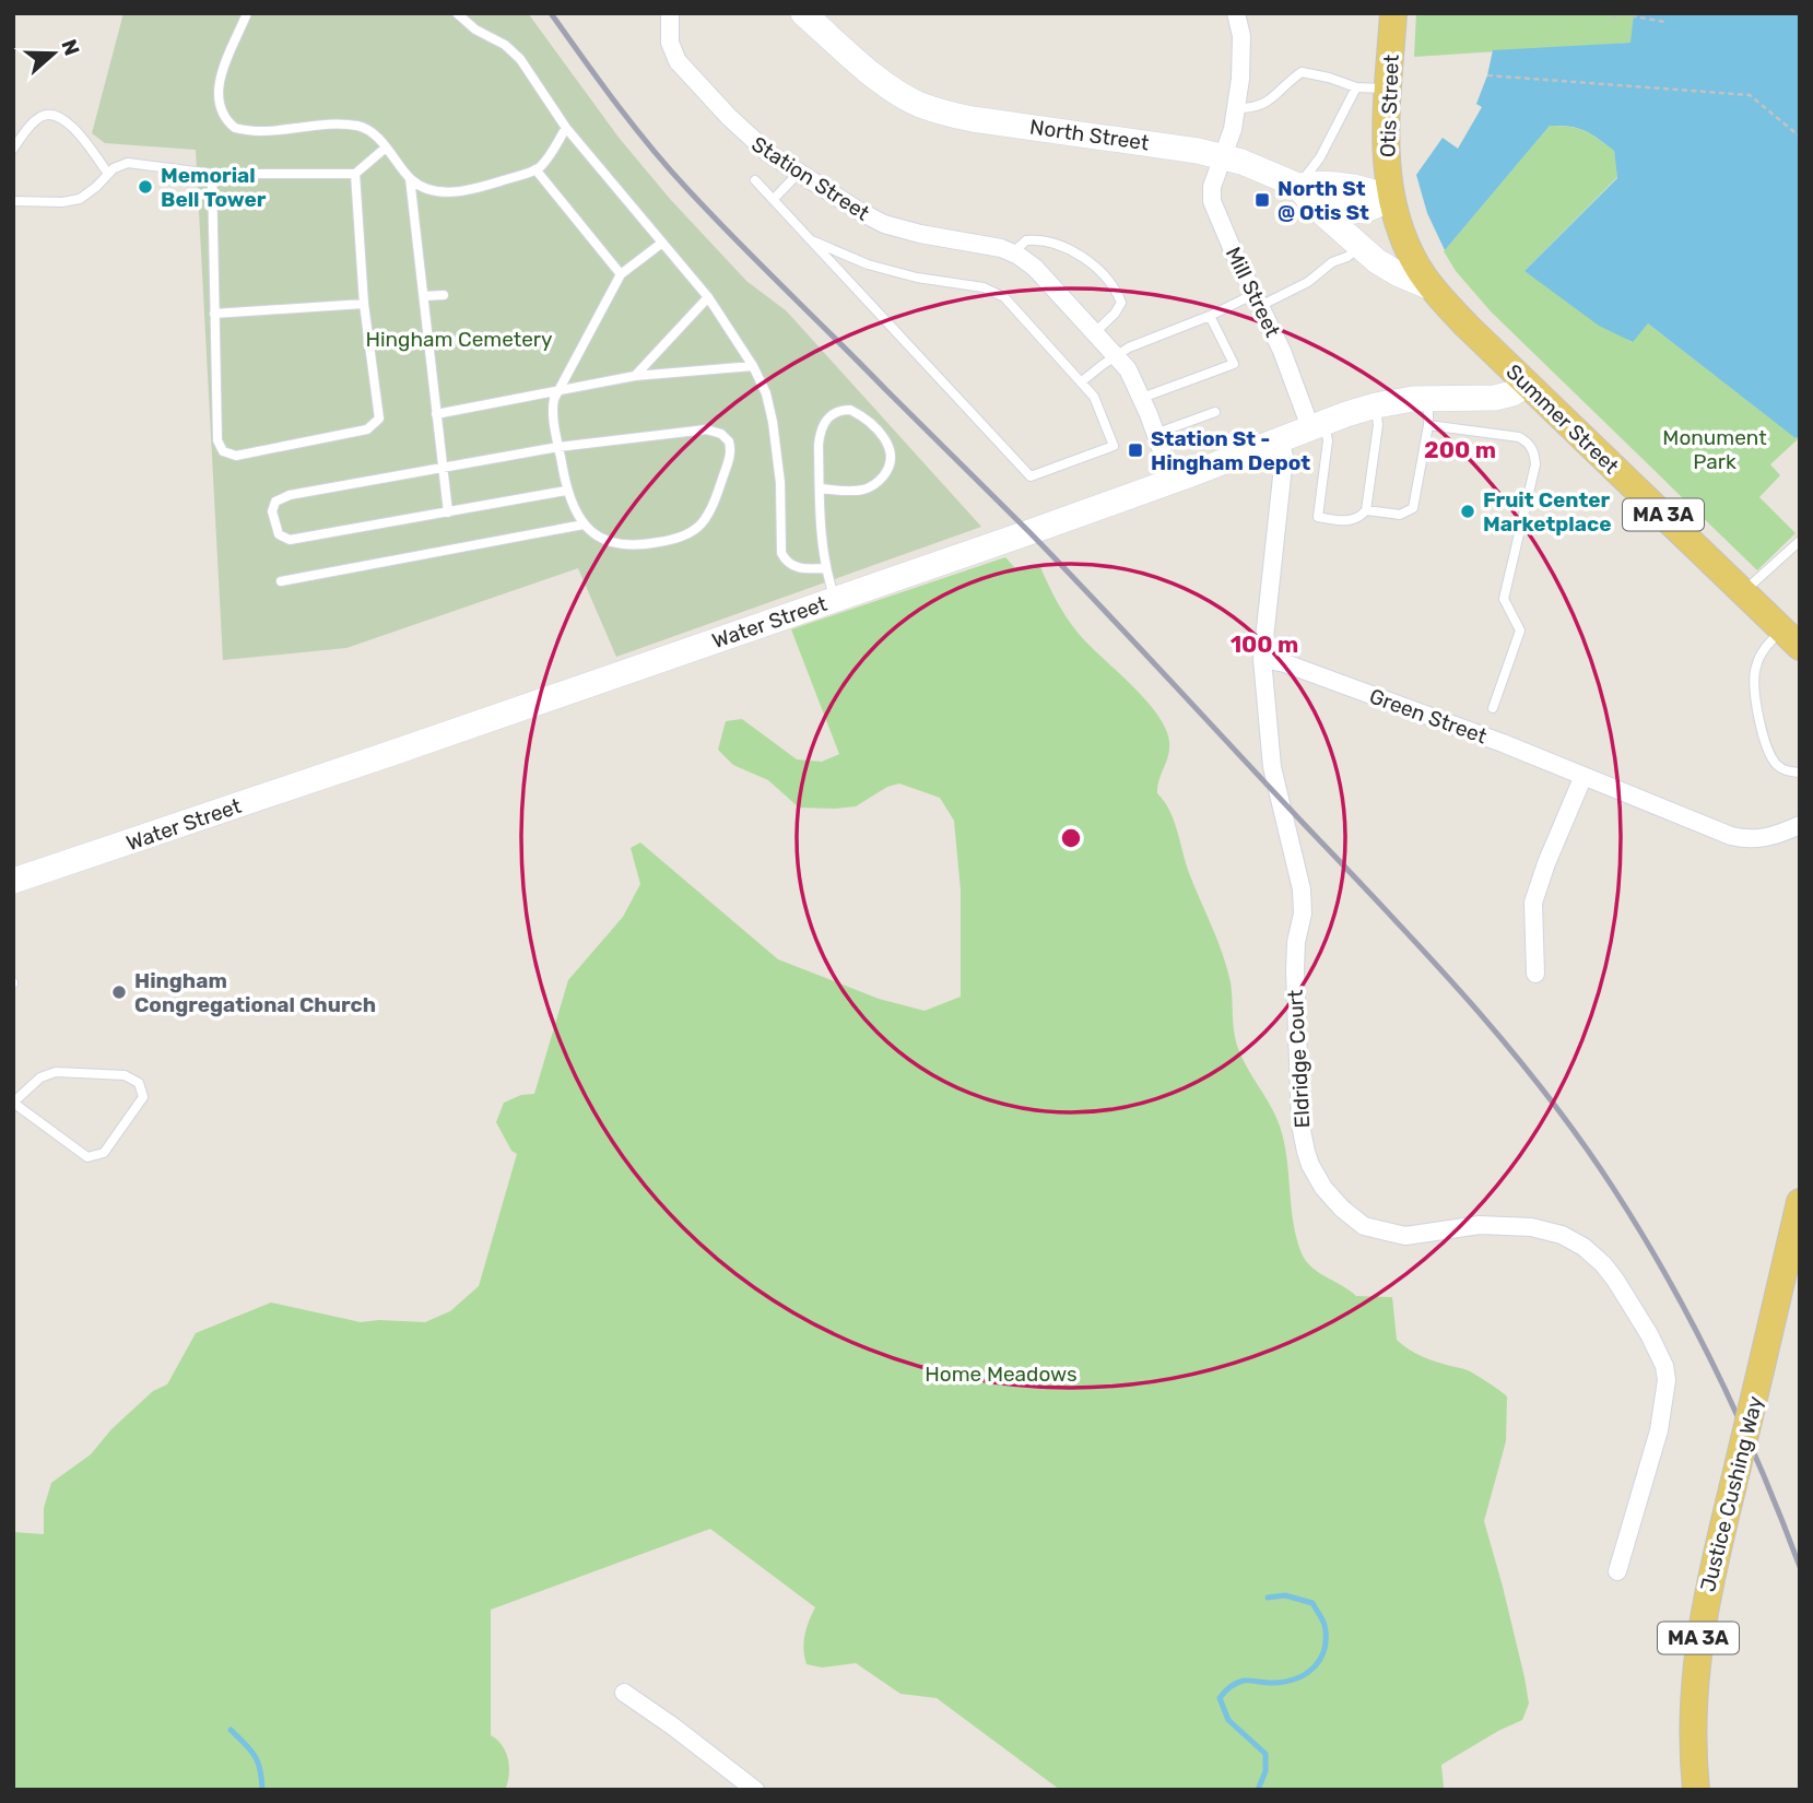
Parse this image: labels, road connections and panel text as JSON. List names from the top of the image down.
{
  "streets": {
    "main road": [
      "Otis Street",
      "North Street",
      "Summer Street",
      "MA 3A",
      "Water Street",
      "Justice Cushing Way"
    ],
    "street": [
      "Station Street",
      "Mill Street",
      "Green Street",
      "Eldridge Court"
    ]
  },
  "crossings": [
    ["Otis Street", "North Street"],
    ["Otis Street", "Summer Street"],
    ["North Street", "Mill Street"],
    ["North Street", "Summer Street"],
    ["Station Street", "Water Street"],
    ["Mill Street", "Water Street"],
    ["Summer Street", "Water Street"],
    ["Green Street", "Eldridge Court"]
  ],
  "parks": ["Hingham Cemetery", "Monument Park", "Home Meadows"],
  "places": {
    "other": ["Memorial Bell Tower", "Fruit Center Marketplace", "Hingham Congregational Church"],
    "transit": ["North St @ Otis St", "Station St - Hingham Depot"]
  },
  "north": "right",
  "rings": ["200 m", "100 m"]
}
